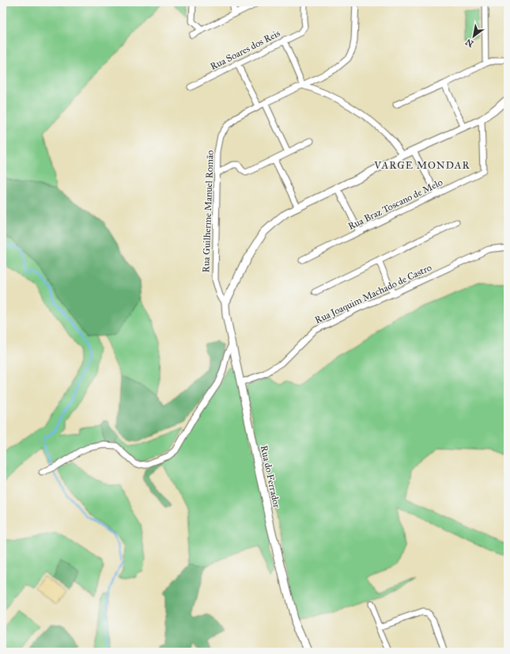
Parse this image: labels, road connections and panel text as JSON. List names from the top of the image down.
{
  "streets": {
    "street": [
      "Rua Soares dos Reis",
      "Rua Braz Toscano de Melo",
      "Rua Guilherme Manuel Romão",
      "Rua Joaquim Machado de Castro",
      "Rua do Ferrador"
    ]
  },
  "crossings": [
    ["Rua Guilherme Manuel Romão", "Rua do Ferrador"],
    ["Rua Joaquim Machado de Castro", "Rua do Ferrador"]
  ],
  "districts": ["VARGE MONDAR"],
  "north": "bottom left"
}
